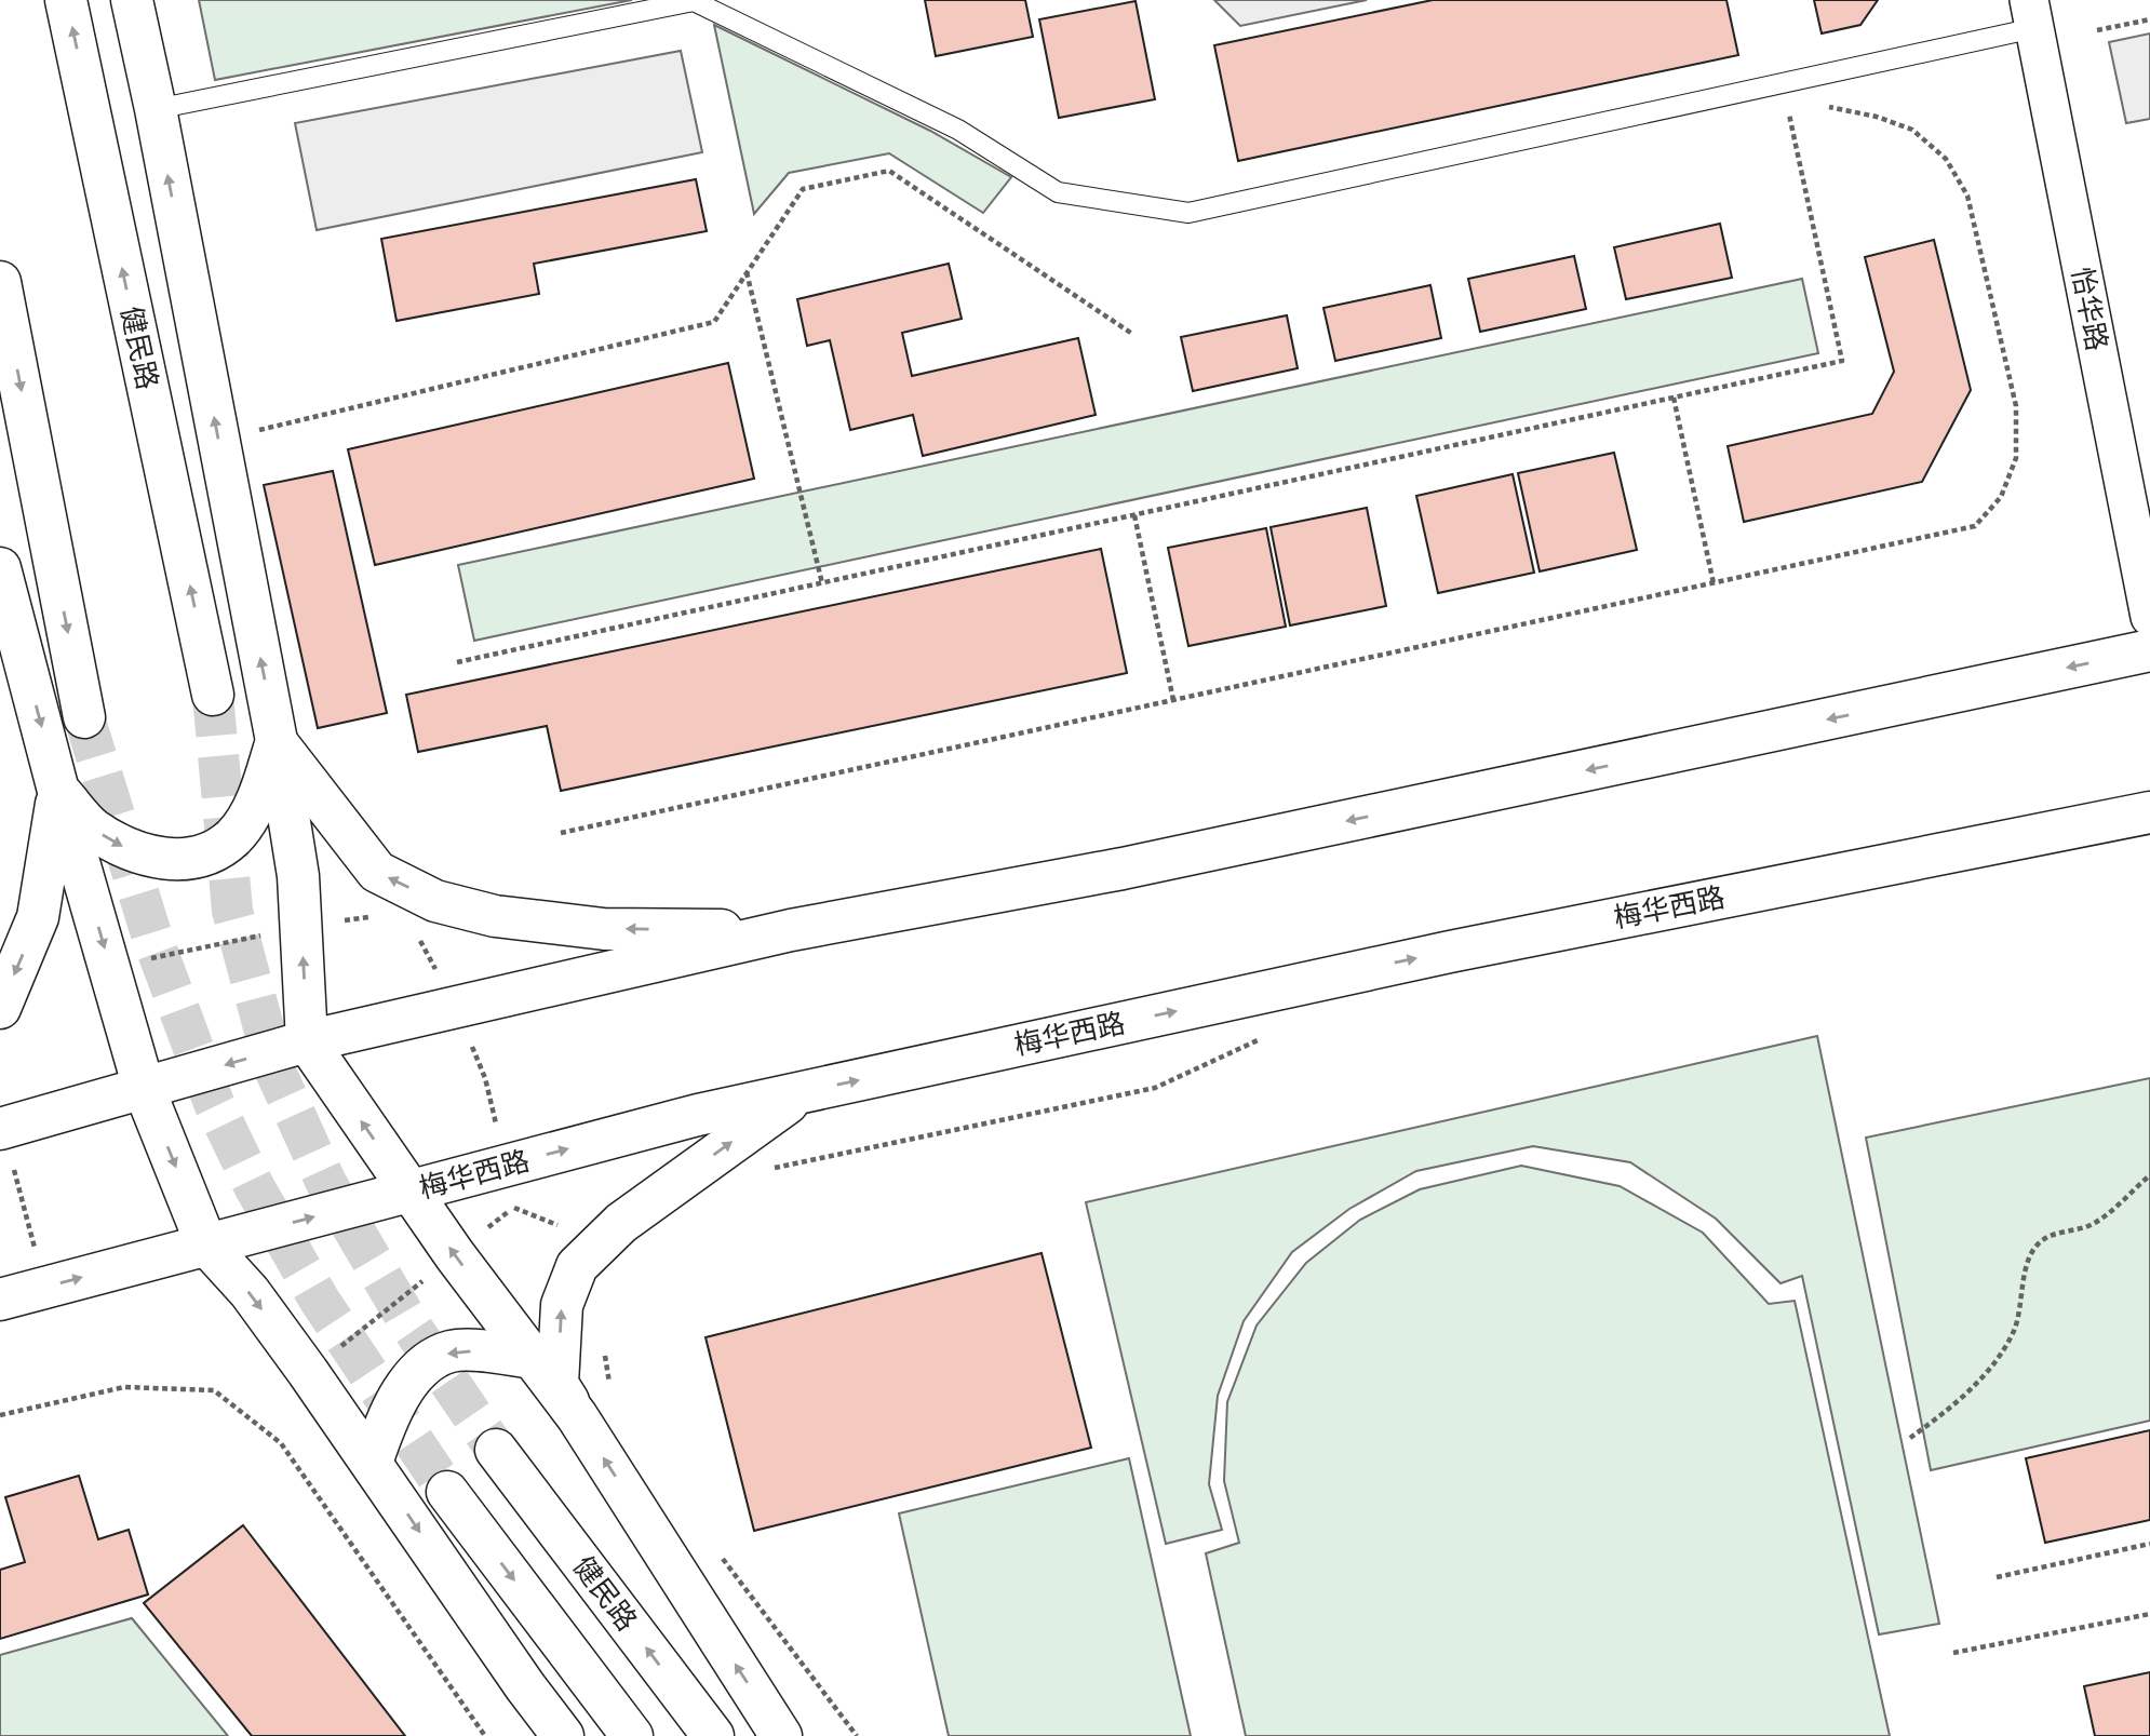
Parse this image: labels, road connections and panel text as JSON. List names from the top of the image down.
{
  "streets": {
    "main road": ["健民路", "梅华西路"],
    "street": ["怡华路"]
  }
}
